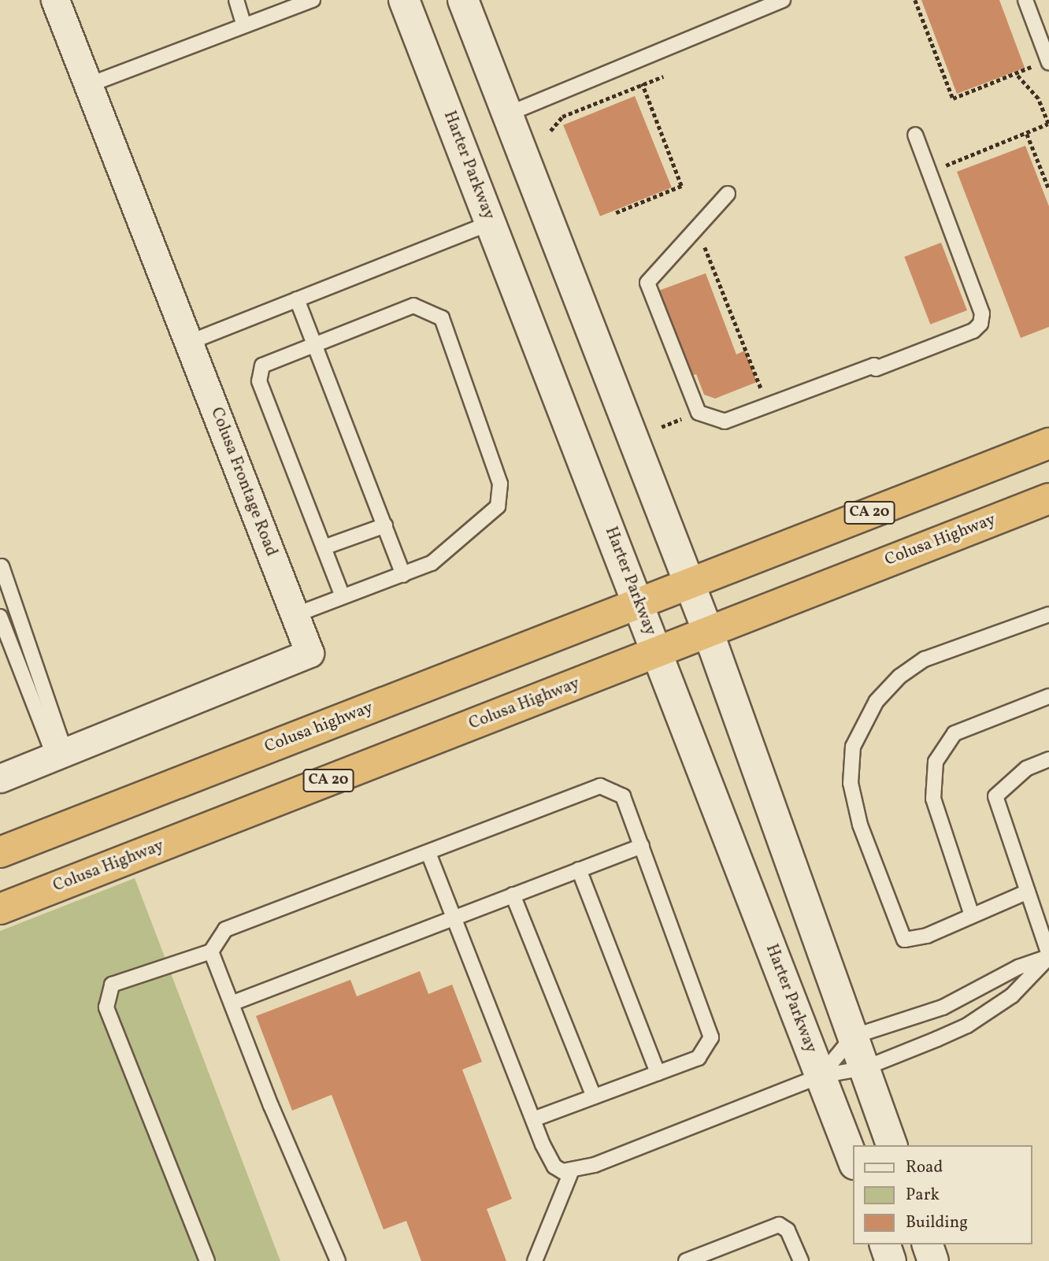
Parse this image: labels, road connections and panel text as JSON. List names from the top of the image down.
{
  "streets": {
    "highway": ["CA 20", "Colusa Highway", "Colusa highway"],
    "street": ["Harter Parkway", "Colusa Frontage Road"]
  },
  "crossings": [
    ["Harter Parkway", "CA 20"],
    ["Harter Parkway", "Colusa Highway"],
    ["Harter Parkway", "Colusa highway"],
    ["CA 20", "Colusa highway"]
  ],
  "legend": ["Road", "Park", "Building"]
}
